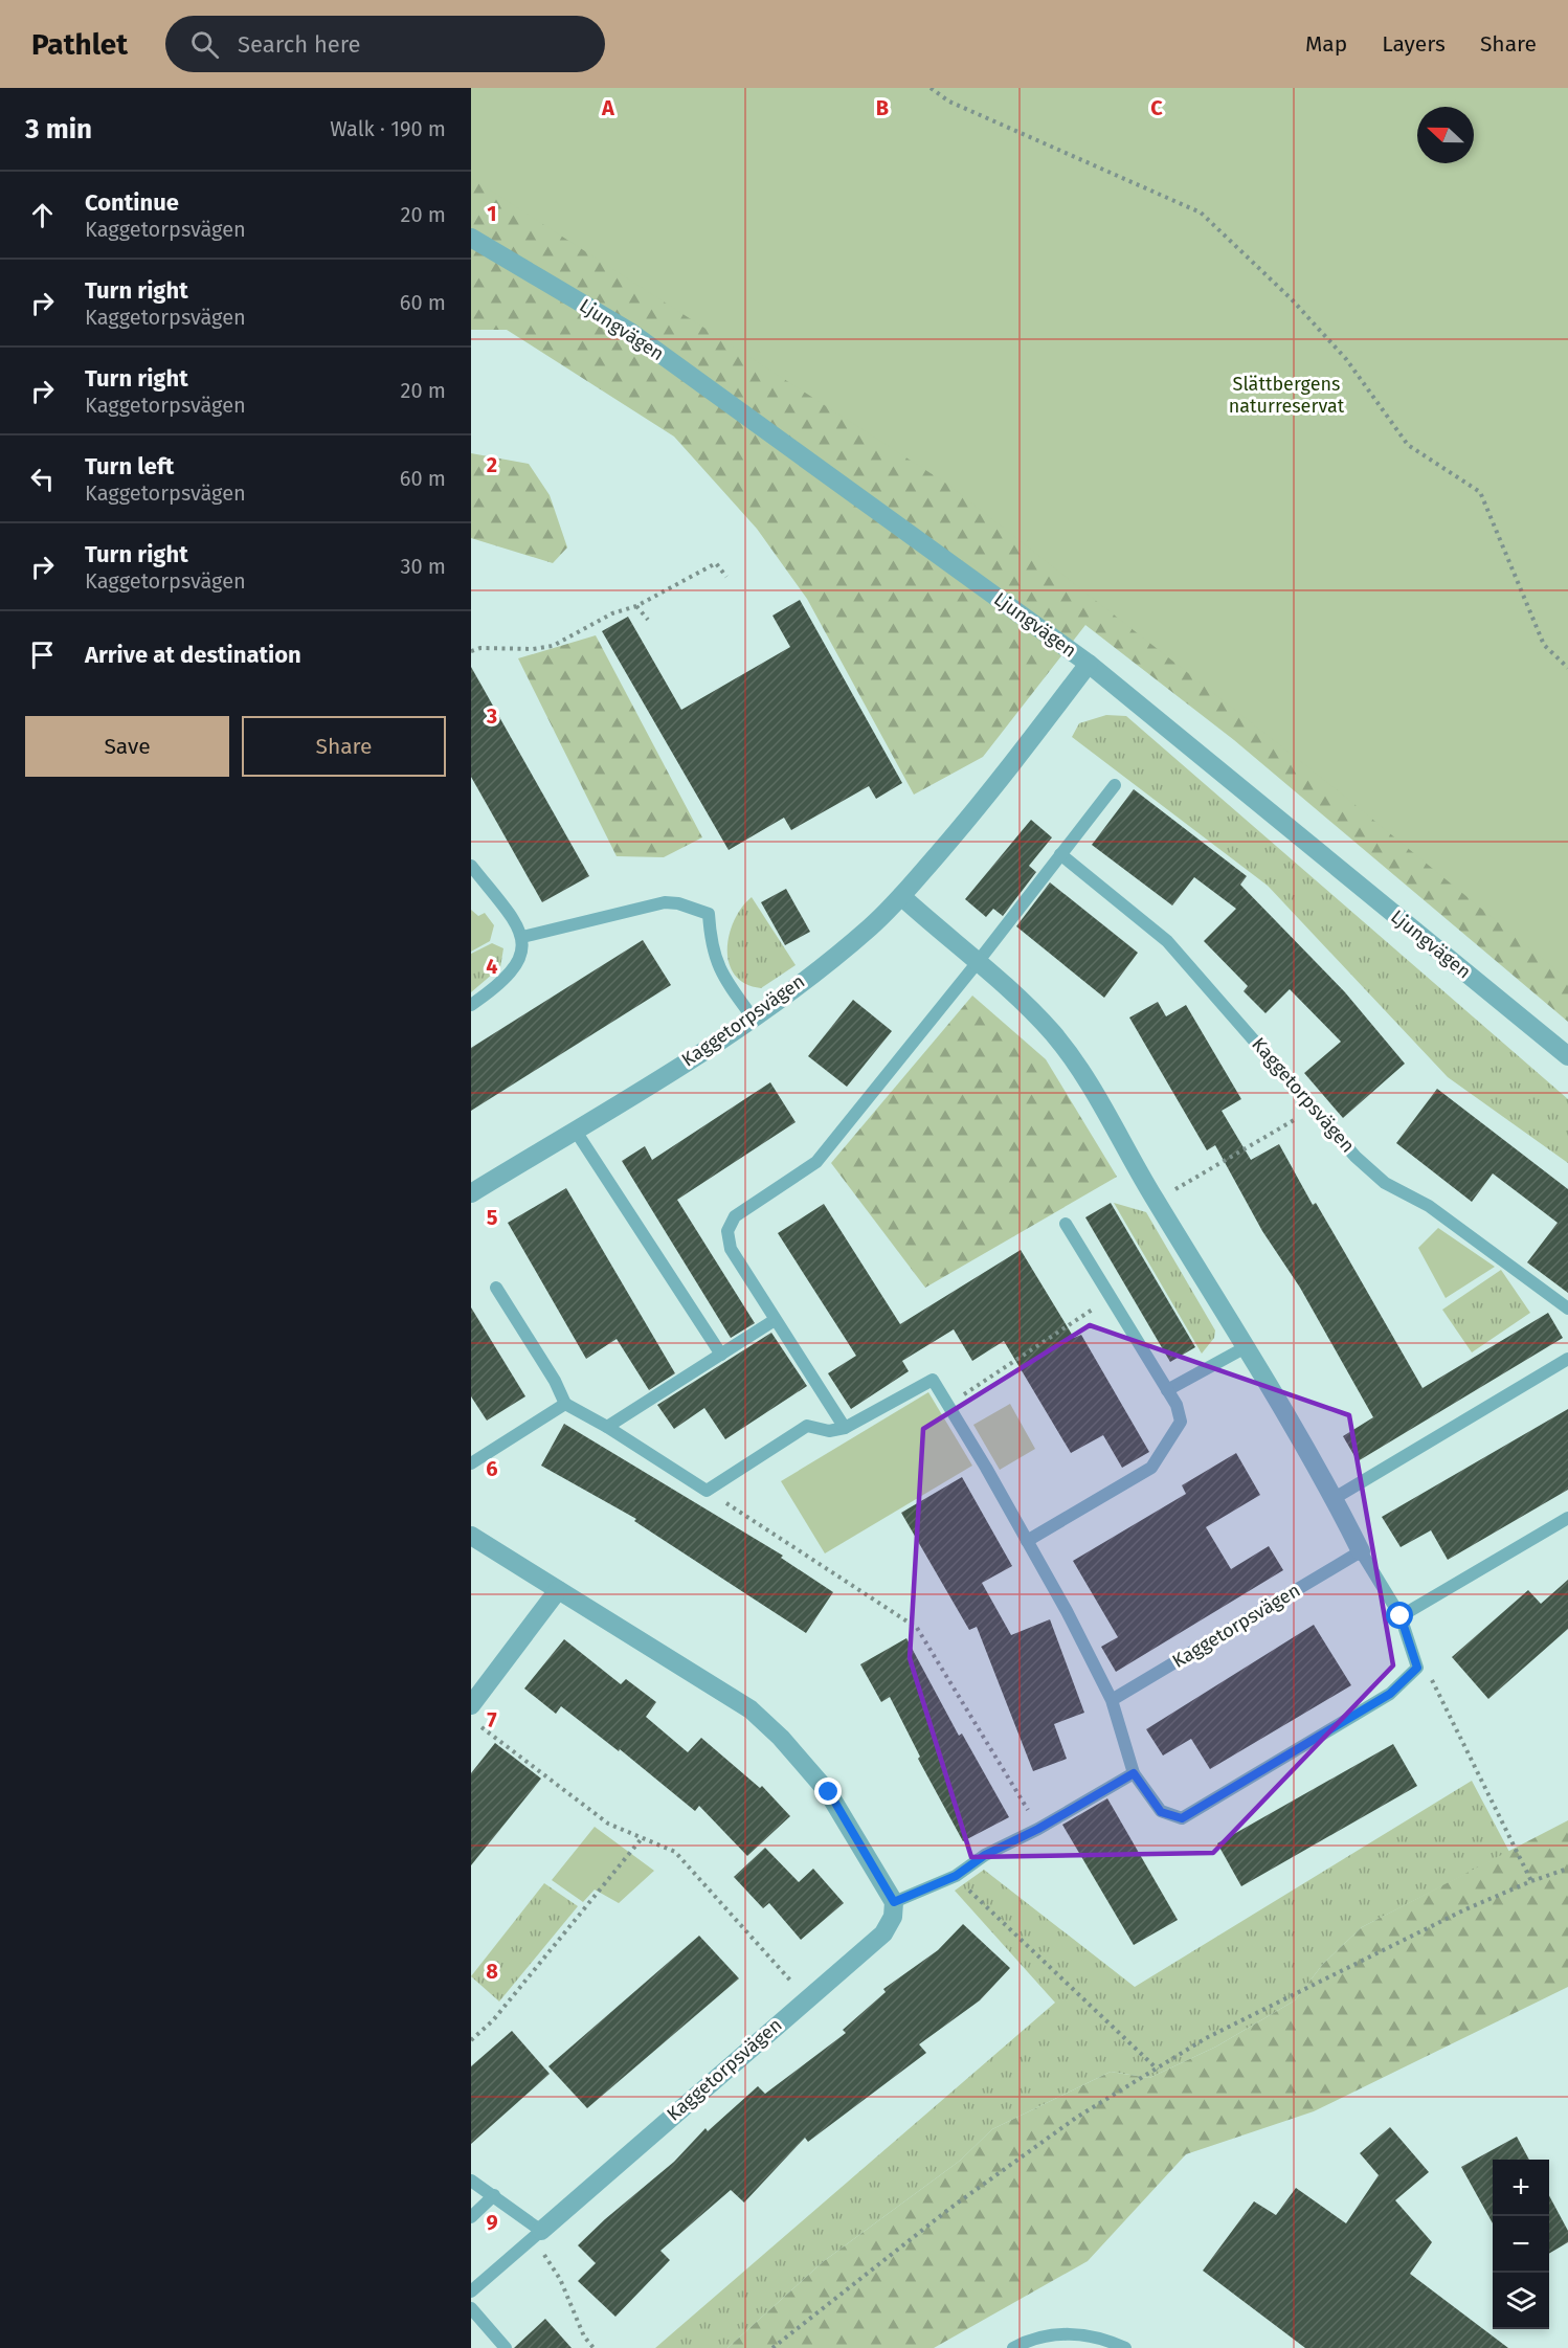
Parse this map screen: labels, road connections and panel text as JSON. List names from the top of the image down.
{
  "streets": {
    "street": ["Ljungvägen", "Kaggetorpsvägen"]
  },
  "crossings": [
    ["Ljungvägen", "Kaggetorpsvägen"]
  ],
  "parks": ["Slättbergens naturreservat"],
  "north": "left",
  "page": {
    "header": "Pathlet",
    "search": "Search here",
    "nav": ["Map", "Layers", "Share"],
    "heading": ["3 min", "Walk · 190 m"],
    "list": [
      ["Continue", "Kaggetorpsvägen", "20 m"],
      ["Turn right", "Kaggetorpsvägen", "60 m"],
      ["Turn right", "Kaggetorpsvägen", "20 m"],
      ["Turn left", "Kaggetorpsvägen", "60 m"],
      ["Turn right", "Kaggetorpsvägen", "30 m"],
      "Arrive at destination"
    ],
    "buttons": ["Save", "Share"],
    "map_buttons": ["+", "−"]
  },
  "grid": {
    "columns": ["A", "B", "C"],
    "rows": [
      "1",
      "2",
      "3",
      "4",
      "5",
      "6",
      "7",
      "8",
      "9"
    ]
  }
}
